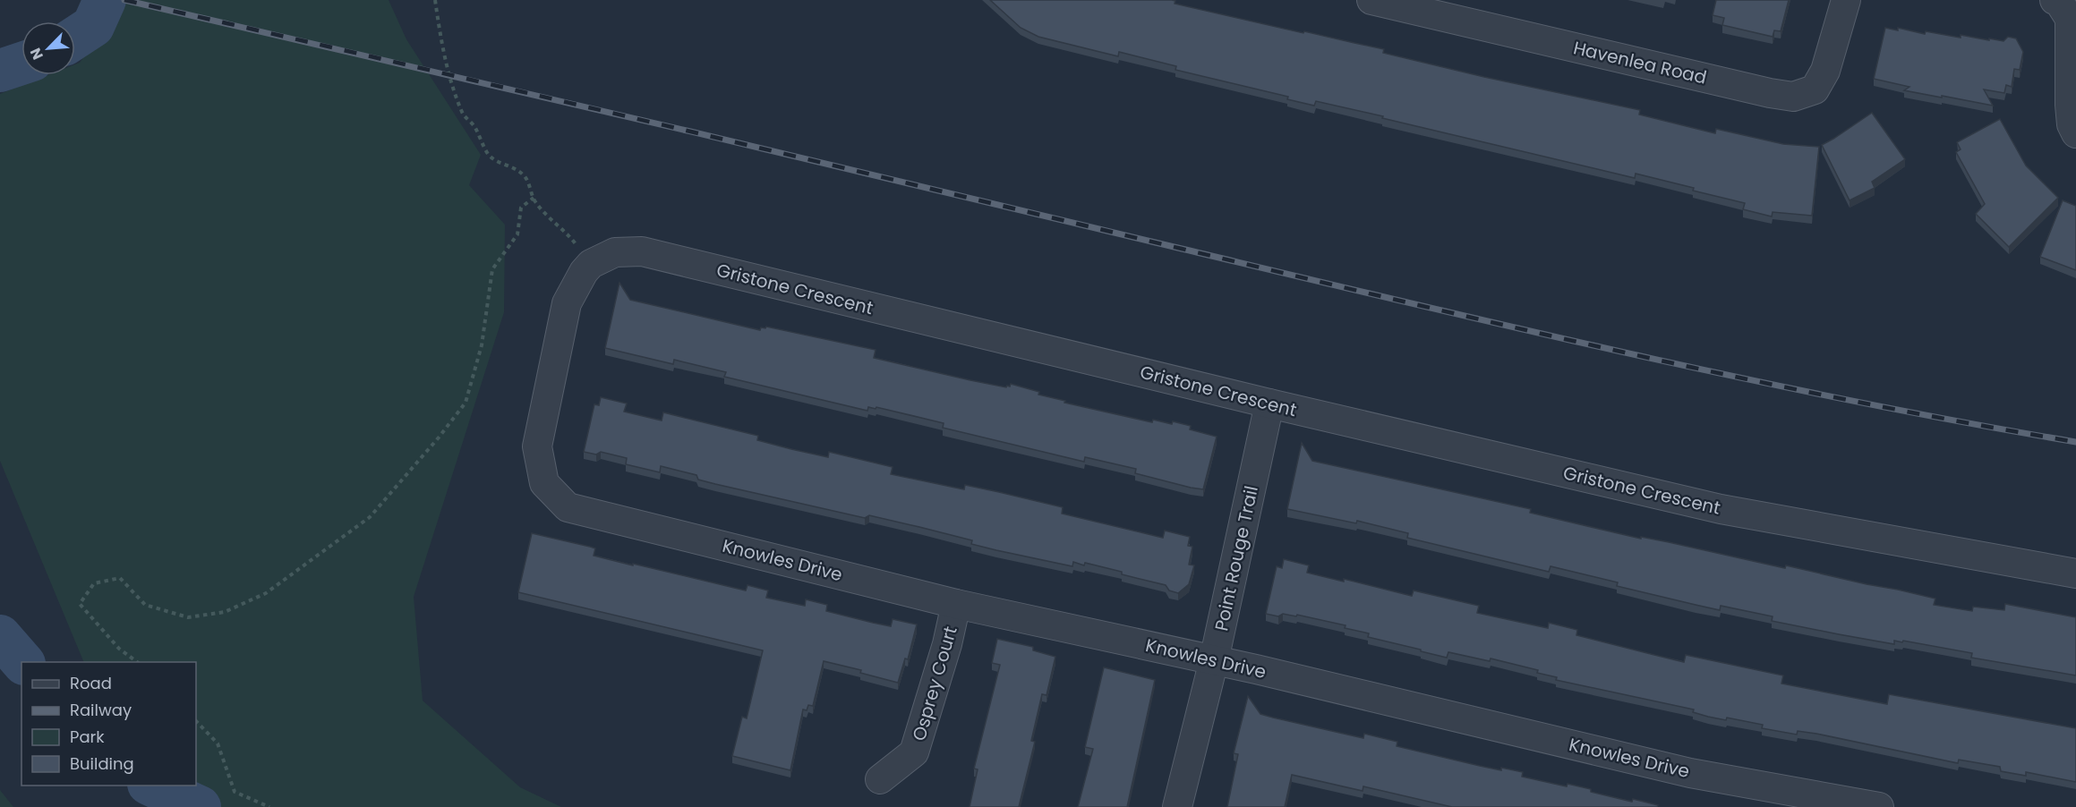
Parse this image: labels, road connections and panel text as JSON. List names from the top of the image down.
{
  "streets": {
    "street": [
      "Havenlea Road",
      "Gristone Crescent",
      "Point Rouge Trail",
      "Knowles Drive",
      "Osprey Court"
    ]
  },
  "crossings": [
    ["Gristone Crescent", "Point Rouge Trail"],
    ["Gristone Crescent", "Knowles Drive"],
    ["Point Rouge Trail", "Knowles Drive"],
    ["Knowles Drive", "Osprey Court"]
  ],
  "legend": [
    "Road",
    "Railway",
    "Park",
    "Building"
  ],
  "north": "bottom left"
}
